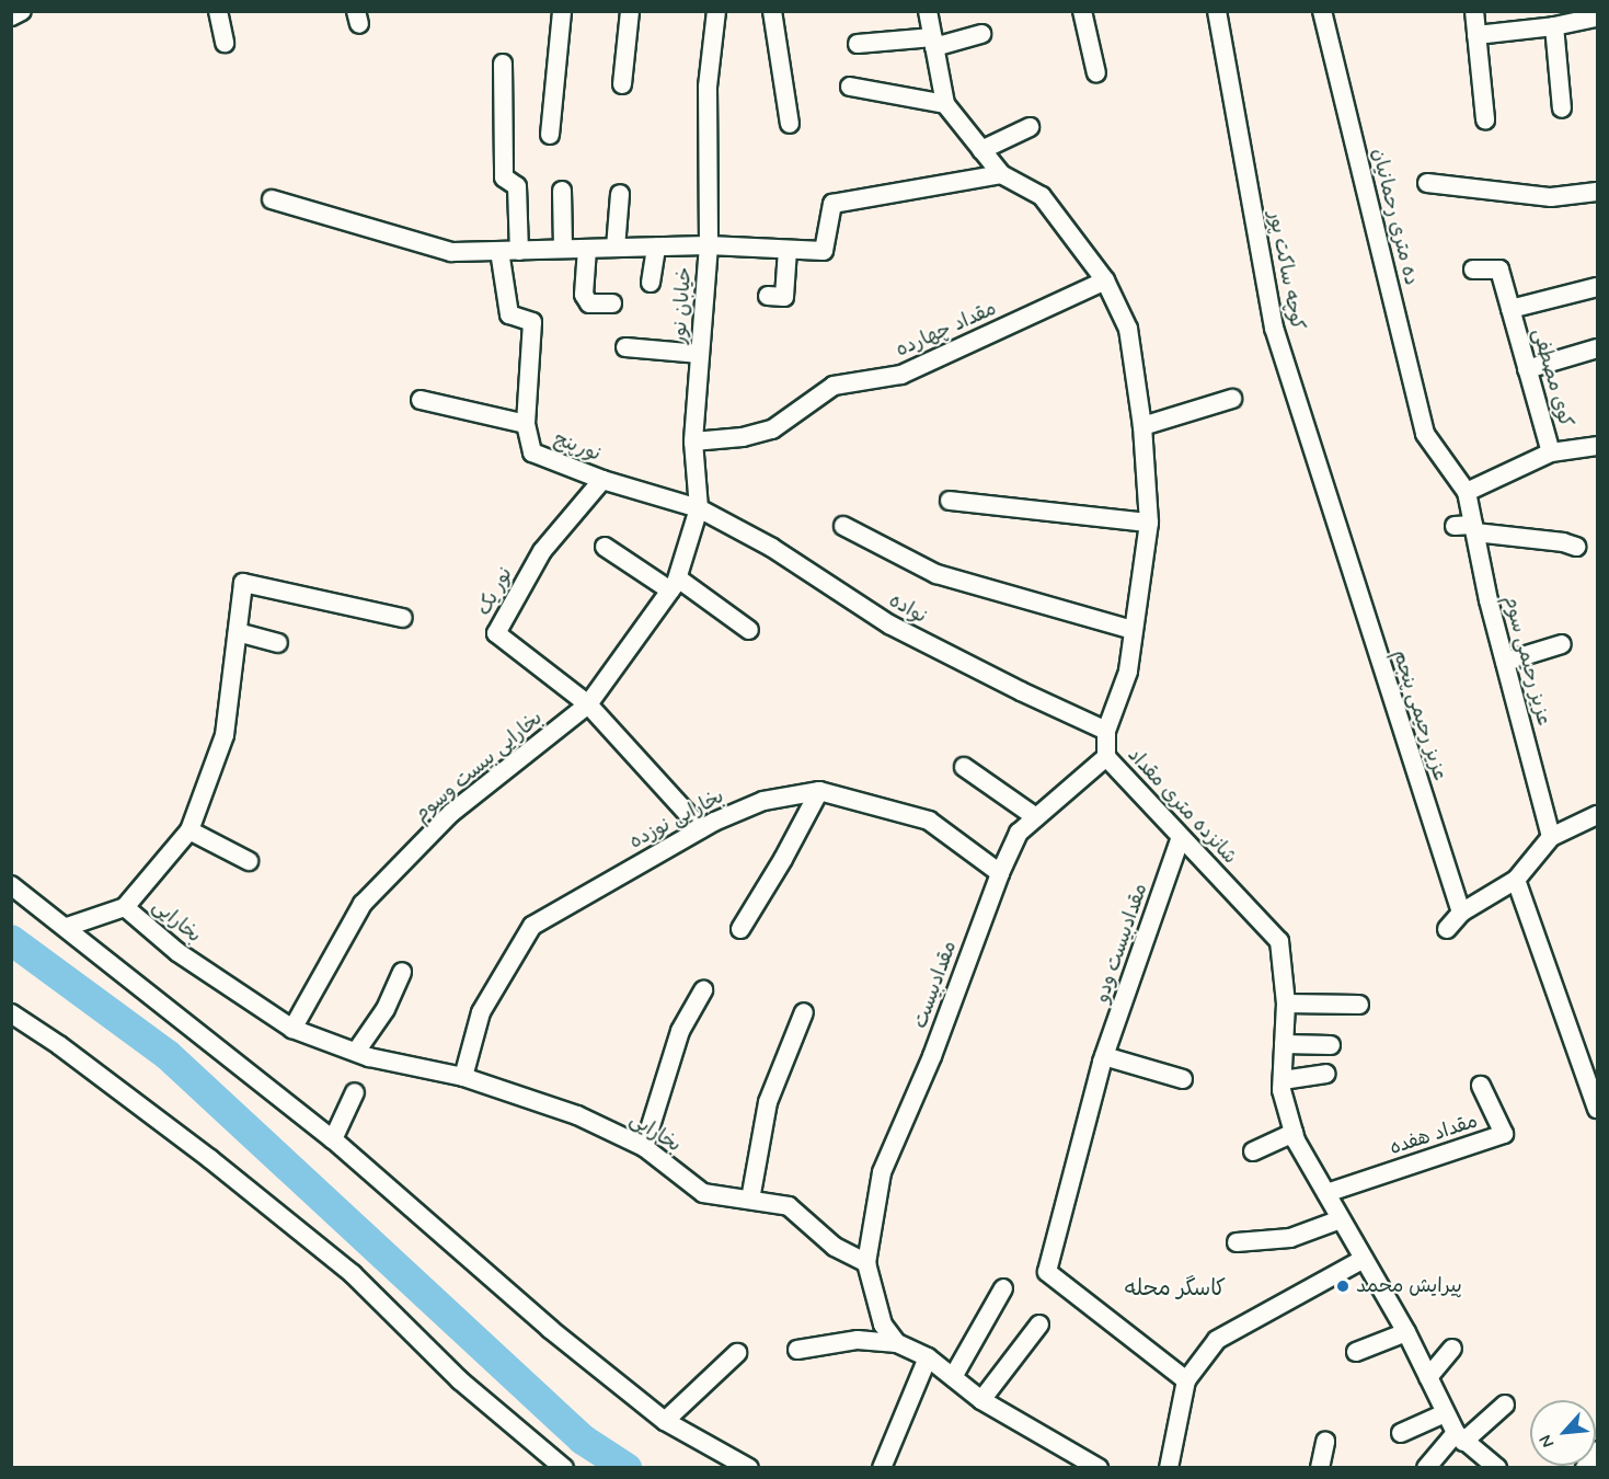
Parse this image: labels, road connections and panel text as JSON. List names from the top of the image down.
{
  "streets": {
    "street": [
      "ده متری رحمانیان",
      "کوچه ساکت پور",
      "خیابان نور",
      "مقداد چهارده",
      "کوی مصطفی",
      "نورپنج",
      "نور یک",
      "نواده",
      "عزیز رحیمی سوم",
      "عزیز رحیمی پنجم",
      "بخارایی بیست وسوم",
      "شانزده متری مقداد",
      "بخارایی نوزده",
      "بخارایی",
      "مقدادبیست ودو",
      "مقدادبیست",
      "مقداد هفده"
    ]
  },
  "crossings": [
    ["ده متری رحمانیان", "عزیز رحیمی سوم"],
    ["کوچه ساکت پور", "عزیز رحیمی پنجم"],
    ["خیابان نور", "مقداد چهارده"],
    ["خیابان نور", "نورپنج"],
    ["خیابان نور", "نور یک"],
    ["خیابان نور", "نواده"],
    ["خیابان نور", "بخارایی بیست وسوم"],
    ["مقداد چهارده", "شانزده متری مقداد"],
    ["نورپنج", "نور یک"],
    ["نورپنج", "نواده"],
    ["نور یک", "بخارایی بیست وسوم"],
    ["نواده", "شانزده متری مقداد"],
    ["بخارایی بیست وسوم", "بخارایی"],
    ["شانزده متری مقداد", "مقدادبیست ودو"],
    ["شانزده متری مقداد", "مقدادبیست"],
    ["شانزده متری مقداد", "مقداد هفده"],
    ["بخارایی نوزده", "بخارایی"],
    ["بخارایی نوزده", "مقدادبیست"],
    ["بخارایی", "مقدادبیست"]
  ],
  "districts": ["کاسگر محله"],
  "places": ["پیرایش محمد"],
  "north": "bottom left"
}
